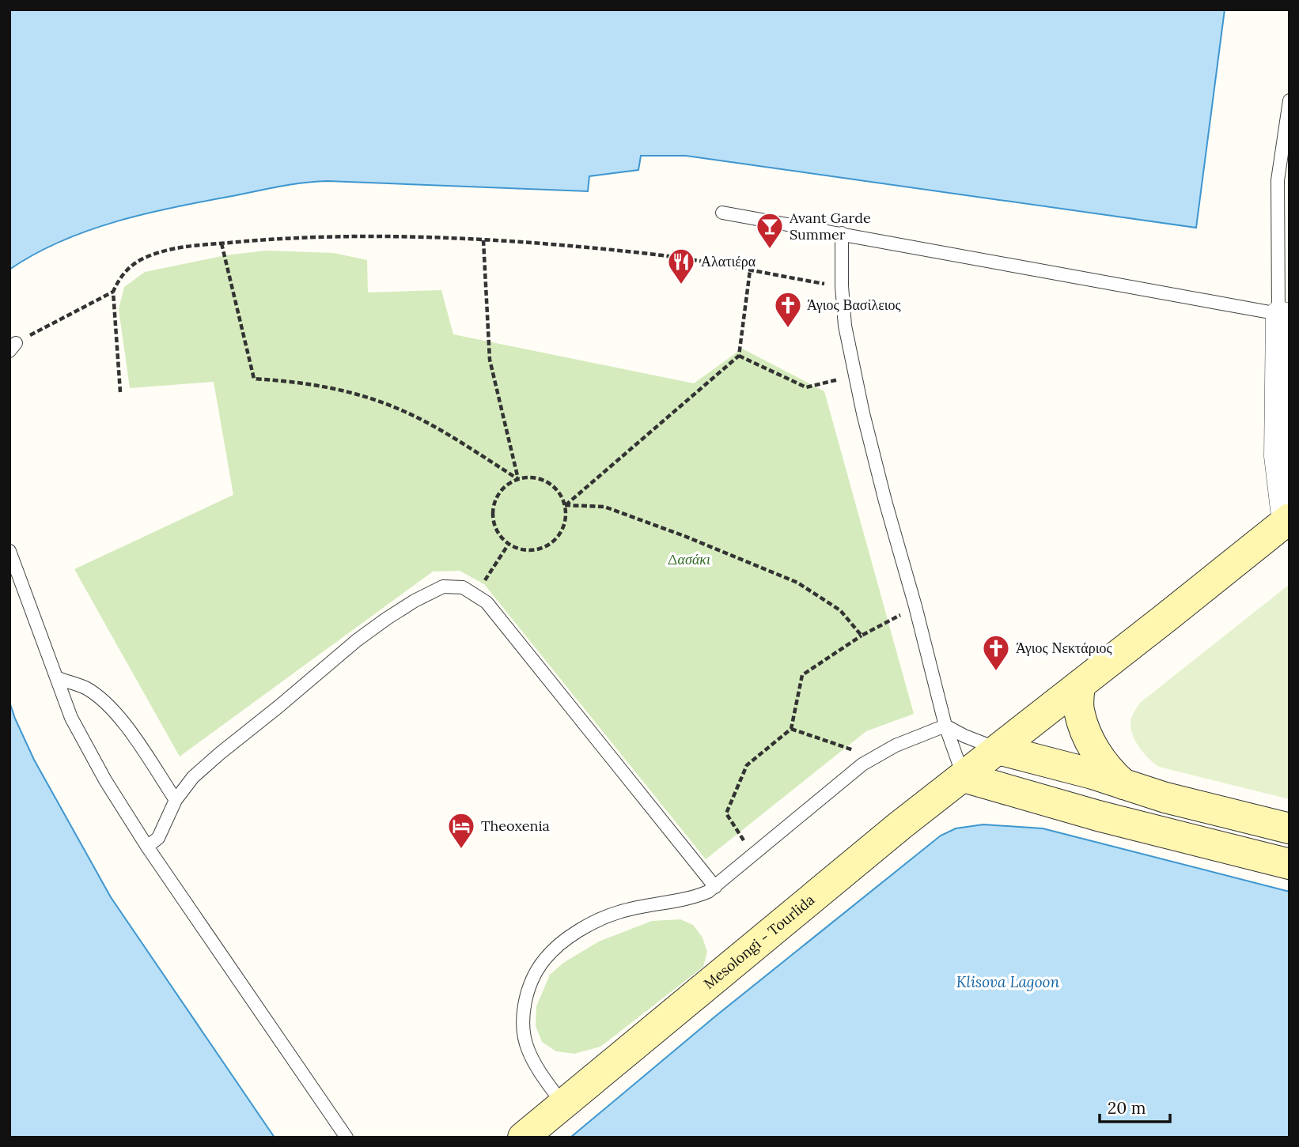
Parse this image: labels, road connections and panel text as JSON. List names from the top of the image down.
{
  "streets": {
    "main road": ["Mesolongi - Tourlida"]
  },
  "water": ["Klisova Lagoon"],
  "parks": ["Δασάκι"],
  "places": {
    "bar": ["Avant Garde Summer"],
    "restaurant": ["Αλατιέρα"],
    "church": ["Άγιος Βασίλειος", "Άγιος Νεκτάριος"],
    "hotel": ["Theoxenia"]
  },
  "scale_bar": "20 m"
}
